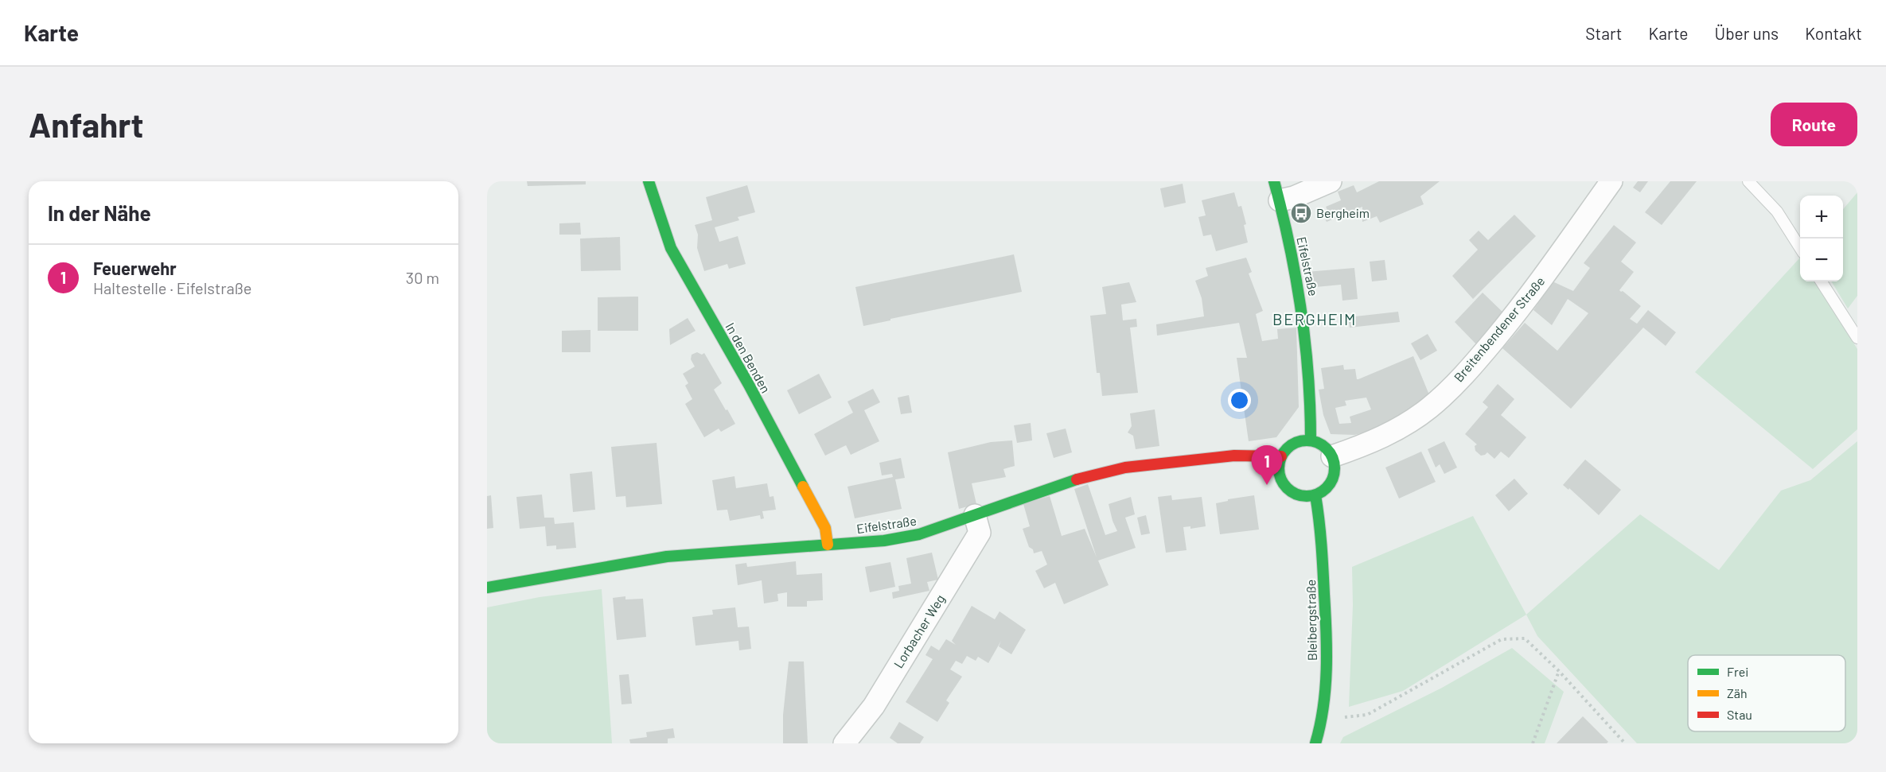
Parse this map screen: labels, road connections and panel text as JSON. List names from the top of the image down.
{
  "streets": {
    "street": [
      "Eifelstraße",
      "Breitenbendener Straße",
      "In den Benden",
      "Bleibergstraße",
      "Lorbacher Weg"
    ]
  },
  "crossings": [
    ["Eifelstraße", "Breitenbendener Straße"],
    ["Eifelstraße", "In den Benden"],
    ["Eifelstraße", "Bleibergstraße"],
    ["Eifelstraße", "Lorbacher Weg"],
    ["Breitenbendener Straße", "Bleibergstraße"]
  ],
  "districts": ["BERGHEIM"],
  "places": {
    "bus stop": ["Bergheim"]
  },
  "legend": ["Frei", "Zäh", "Stau"],
  "page": {
    "header": "Karte",
    "nav": [
      "Start",
      "Karte",
      "Über uns",
      "Kontakt"
    ],
    "buttons": "Route",
    "title": "Anfahrt",
    "heading": "In der Nähe",
    "map_buttons": ["+", "−"],
    "list": [
      {
        "mark": "1",
        "name": "Feuerwehr",
        "note": "Haltestelle · Eifelstraße",
        "value": "30 m"
      }
    ],
    "pins": "1"
  }
}
